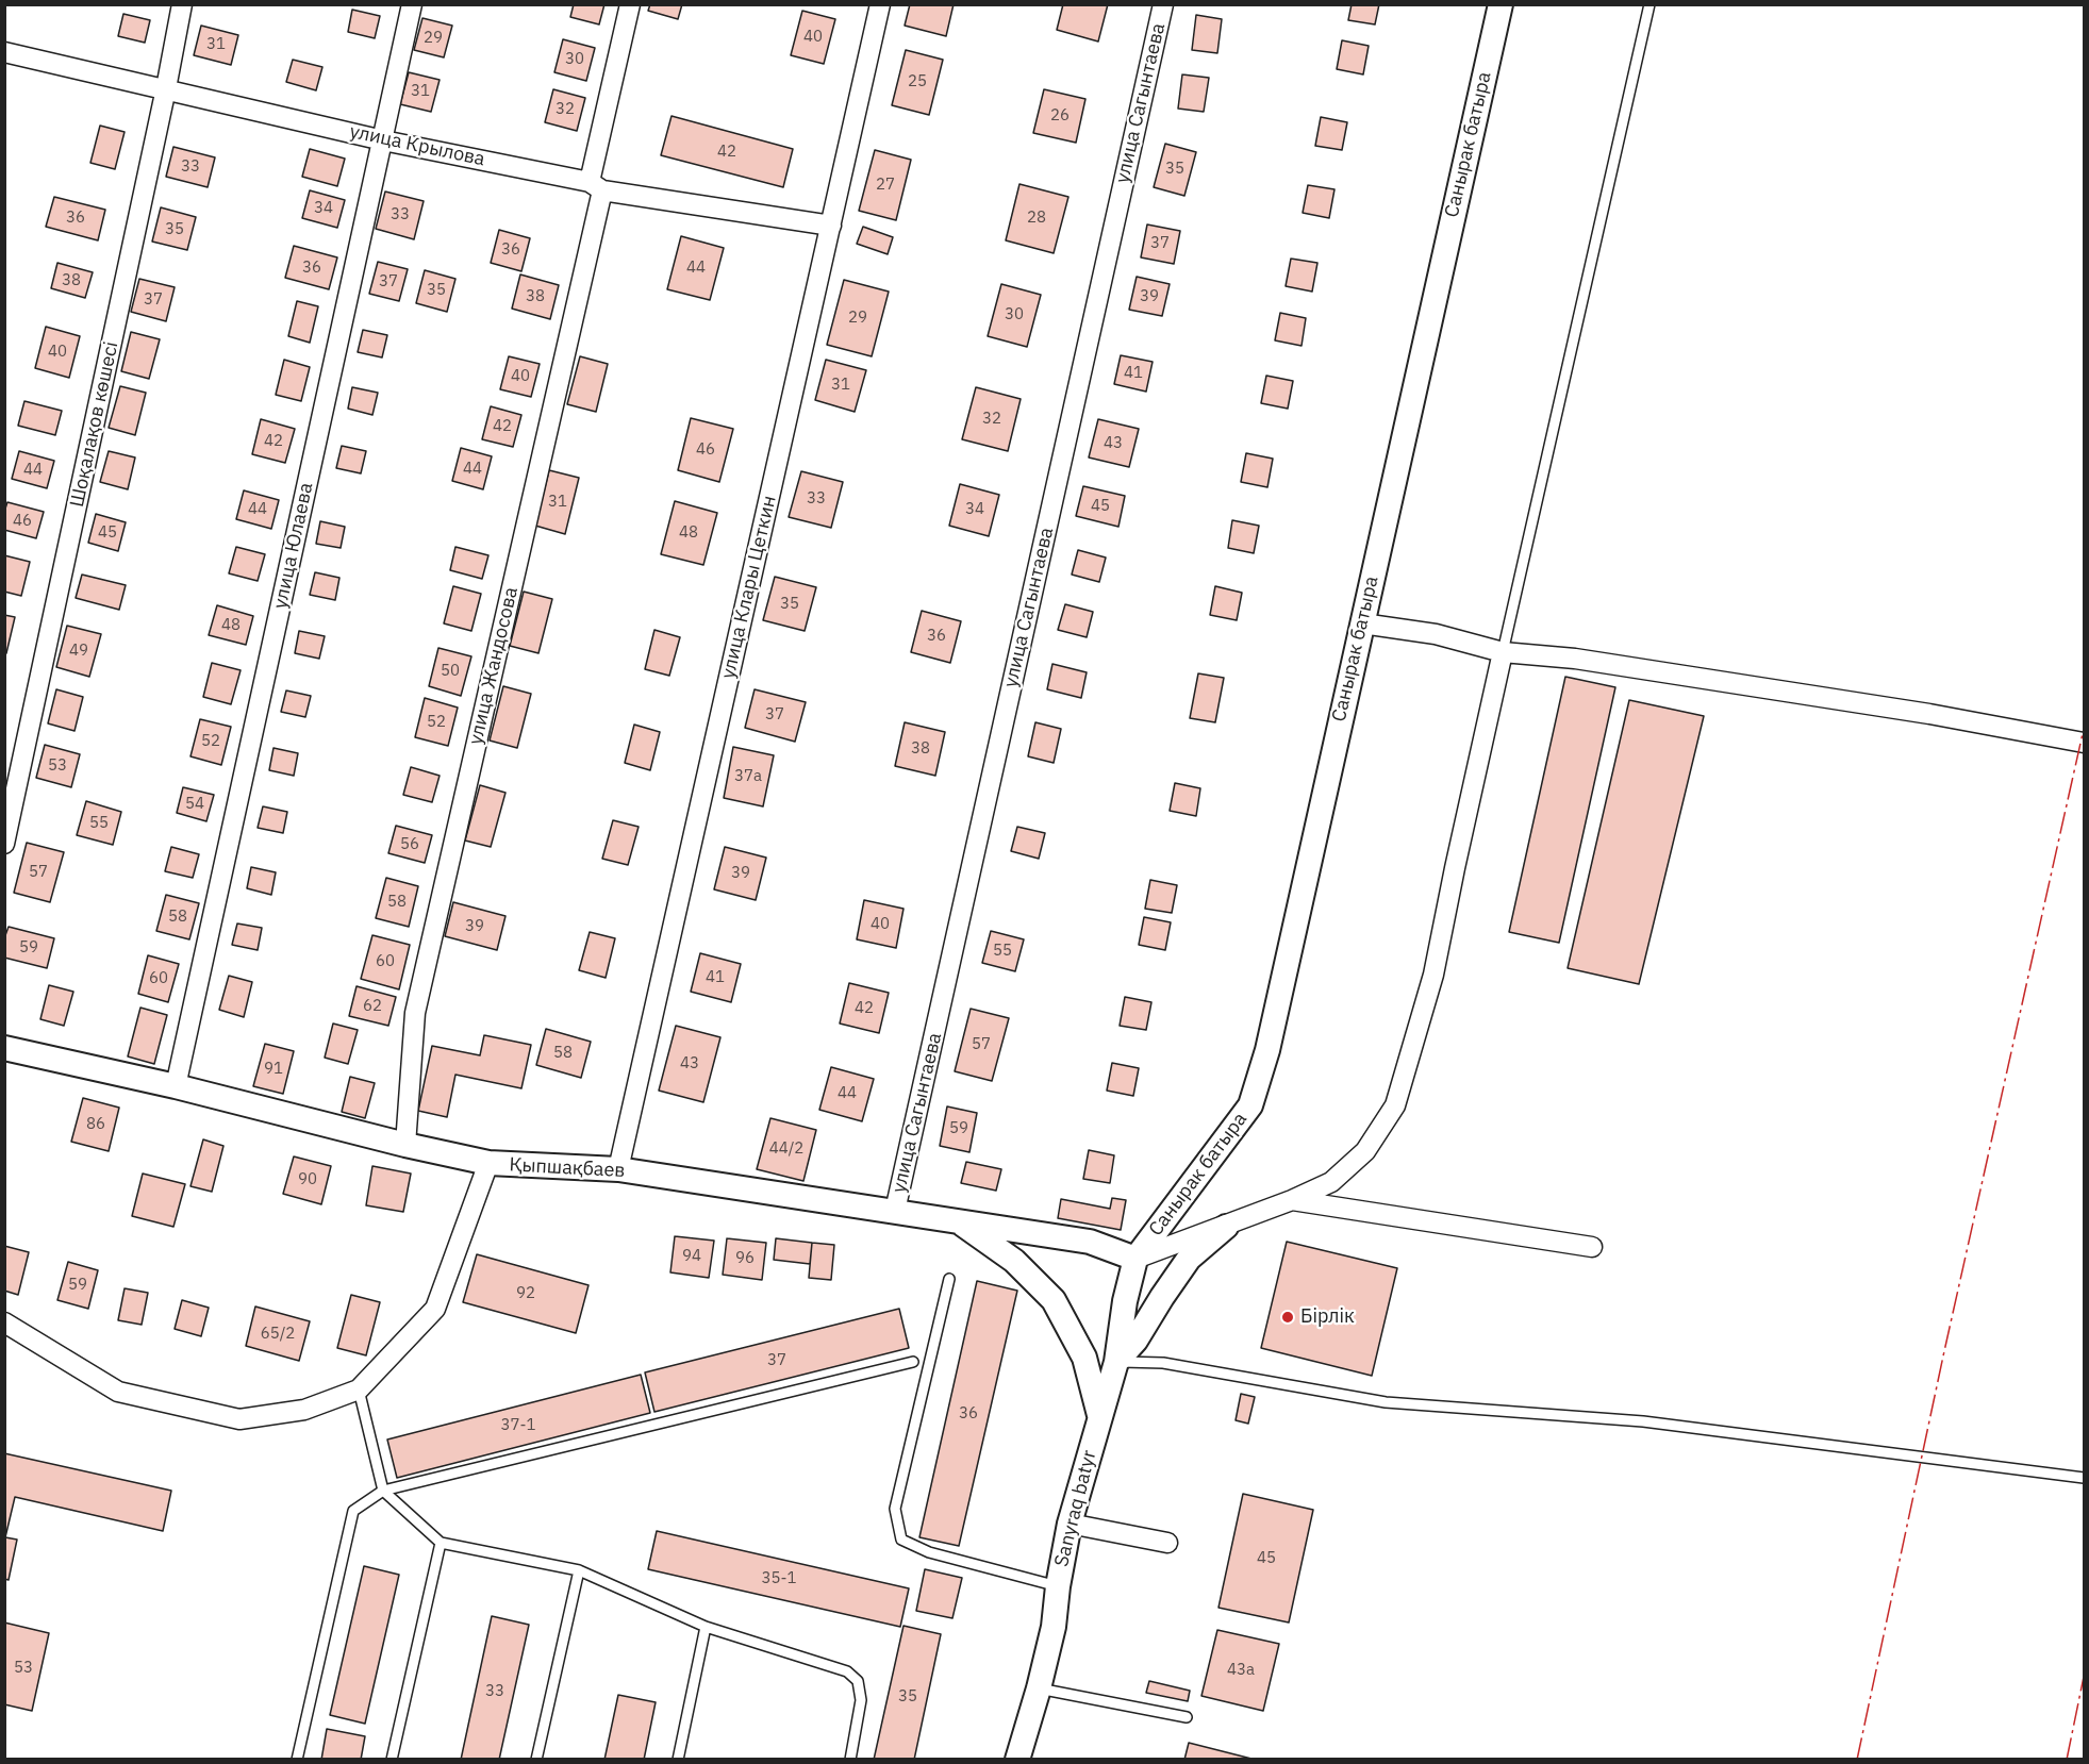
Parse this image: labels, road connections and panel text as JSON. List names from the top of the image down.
{
  "streets": {
    "street": [
      "улица Сагынтаева",
      "Санырак батыра",
      "улица Крылова",
      "Шоқалақов көшесі",
      "улица Юлаева",
      "улица Клары Цеткин",
      "улица Жандосова",
      "Қыпшақбаев",
      "Sanyraq batyr"
    ]
  },
  "crossings": [
    ["улица Сагынтаева", "Қыпшақбаев"],
    ["Санырак батыра", "Қыпшақбаев"],
    ["Санырак батыра", "Sanyraq batyr"],
    ["улица Крылова", "Шоқалақов көшесі"],
    ["улица Крылова", "улица Юлаева"],
    ["улица Крылова", "улица Клары Цеткин"],
    ["улица Крылова", "улица Жандосова"],
    ["улица Юлаева", "Қыпшақбаев"],
    ["улица Клары Цеткин", "Қыпшақбаев"],
    ["улица Жандосова", "Қыпшақбаев"],
    ["Қыпшақбаев", "Sanyraq batyr"]
  ],
  "places": ["Бірлік"],
  "house_numbers": [
    "40",
    "29",
    "31",
    "30",
    "25",
    "31",
    "32",
    "26",
    "42",
    "33",
    "35",
    "27",
    "34",
    "33",
    "36",
    "28",
    "35",
    "37",
    "36",
    "36",
    "44",
    "38",
    "37",
    "35",
    "38",
    "39",
    "37",
    "30",
    "29",
    "40",
    "41",
    "40",
    "31",
    "32",
    "42",
    "42",
    "43",
    "46",
    "44",
    "44",
    "33",
    "31",
    "45",
    "44",
    "34",
    "46",
    "45",
    "48",
    "35",
    "48",
    "36",
    "49",
    "50",
    "37",
    "52",
    "52",
    "38",
    "53",
    "37а",
    "54",
    "55",
    "56",
    "57",
    "39",
    "58",
    "58",
    "40",
    "39",
    "59",
    "55",
    "60",
    "41",
    "60",
    "62",
    "42",
    "57",
    "58",
    "43",
    "91",
    "44",
    "86",
    "59",
    "44/2",
    "90",
    "94",
    "96",
    "59",
    "92",
    "65/2",
    "37",
    "36",
    "37-1",
    "45",
    "35-1",
    "53",
    "43а",
    "33",
    "35"
  ]
}
